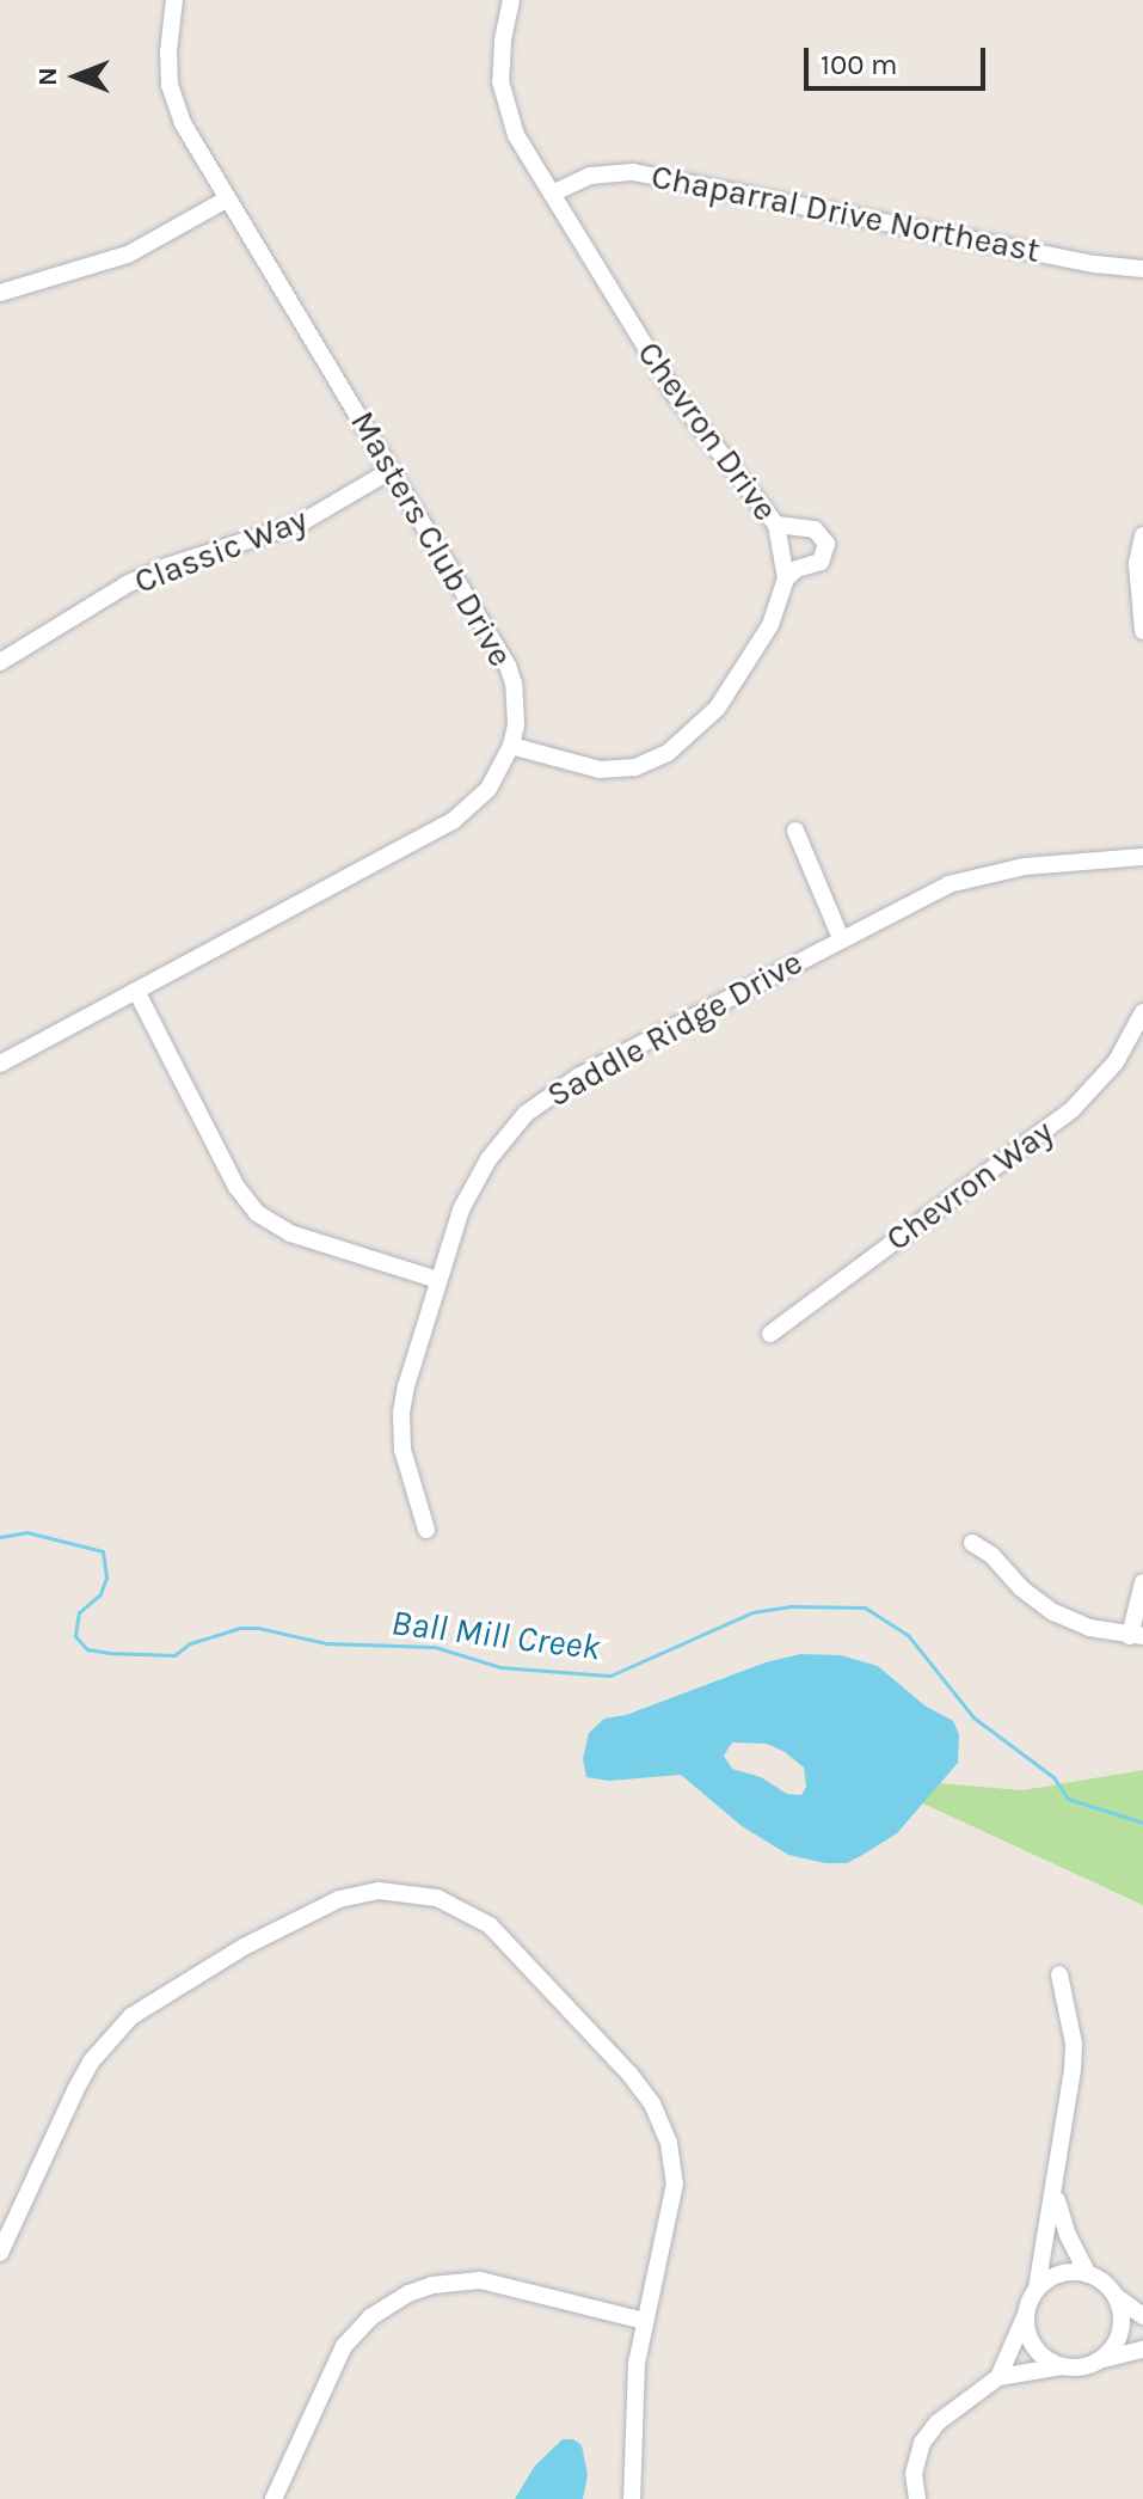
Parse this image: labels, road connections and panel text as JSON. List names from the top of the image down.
{
  "streets": {
    "street": [
      "Chaparral Drive Northeast",
      "Chevron Drive",
      "Masters Club Drive",
      "Classic Way",
      "Saddle Ridge Drive",
      "Chevron Way"
    ]
  },
  "crossings": [
    ["Chaparral Drive Northeast", "Chevron Drive"],
    ["Chevron Drive", "Masters Club Drive"],
    ["Masters Club Drive", "Classic Way"]
  ],
  "water": ["Ball Mill Creek"],
  "scale_bar": "100 m",
  "north": "left"
}
